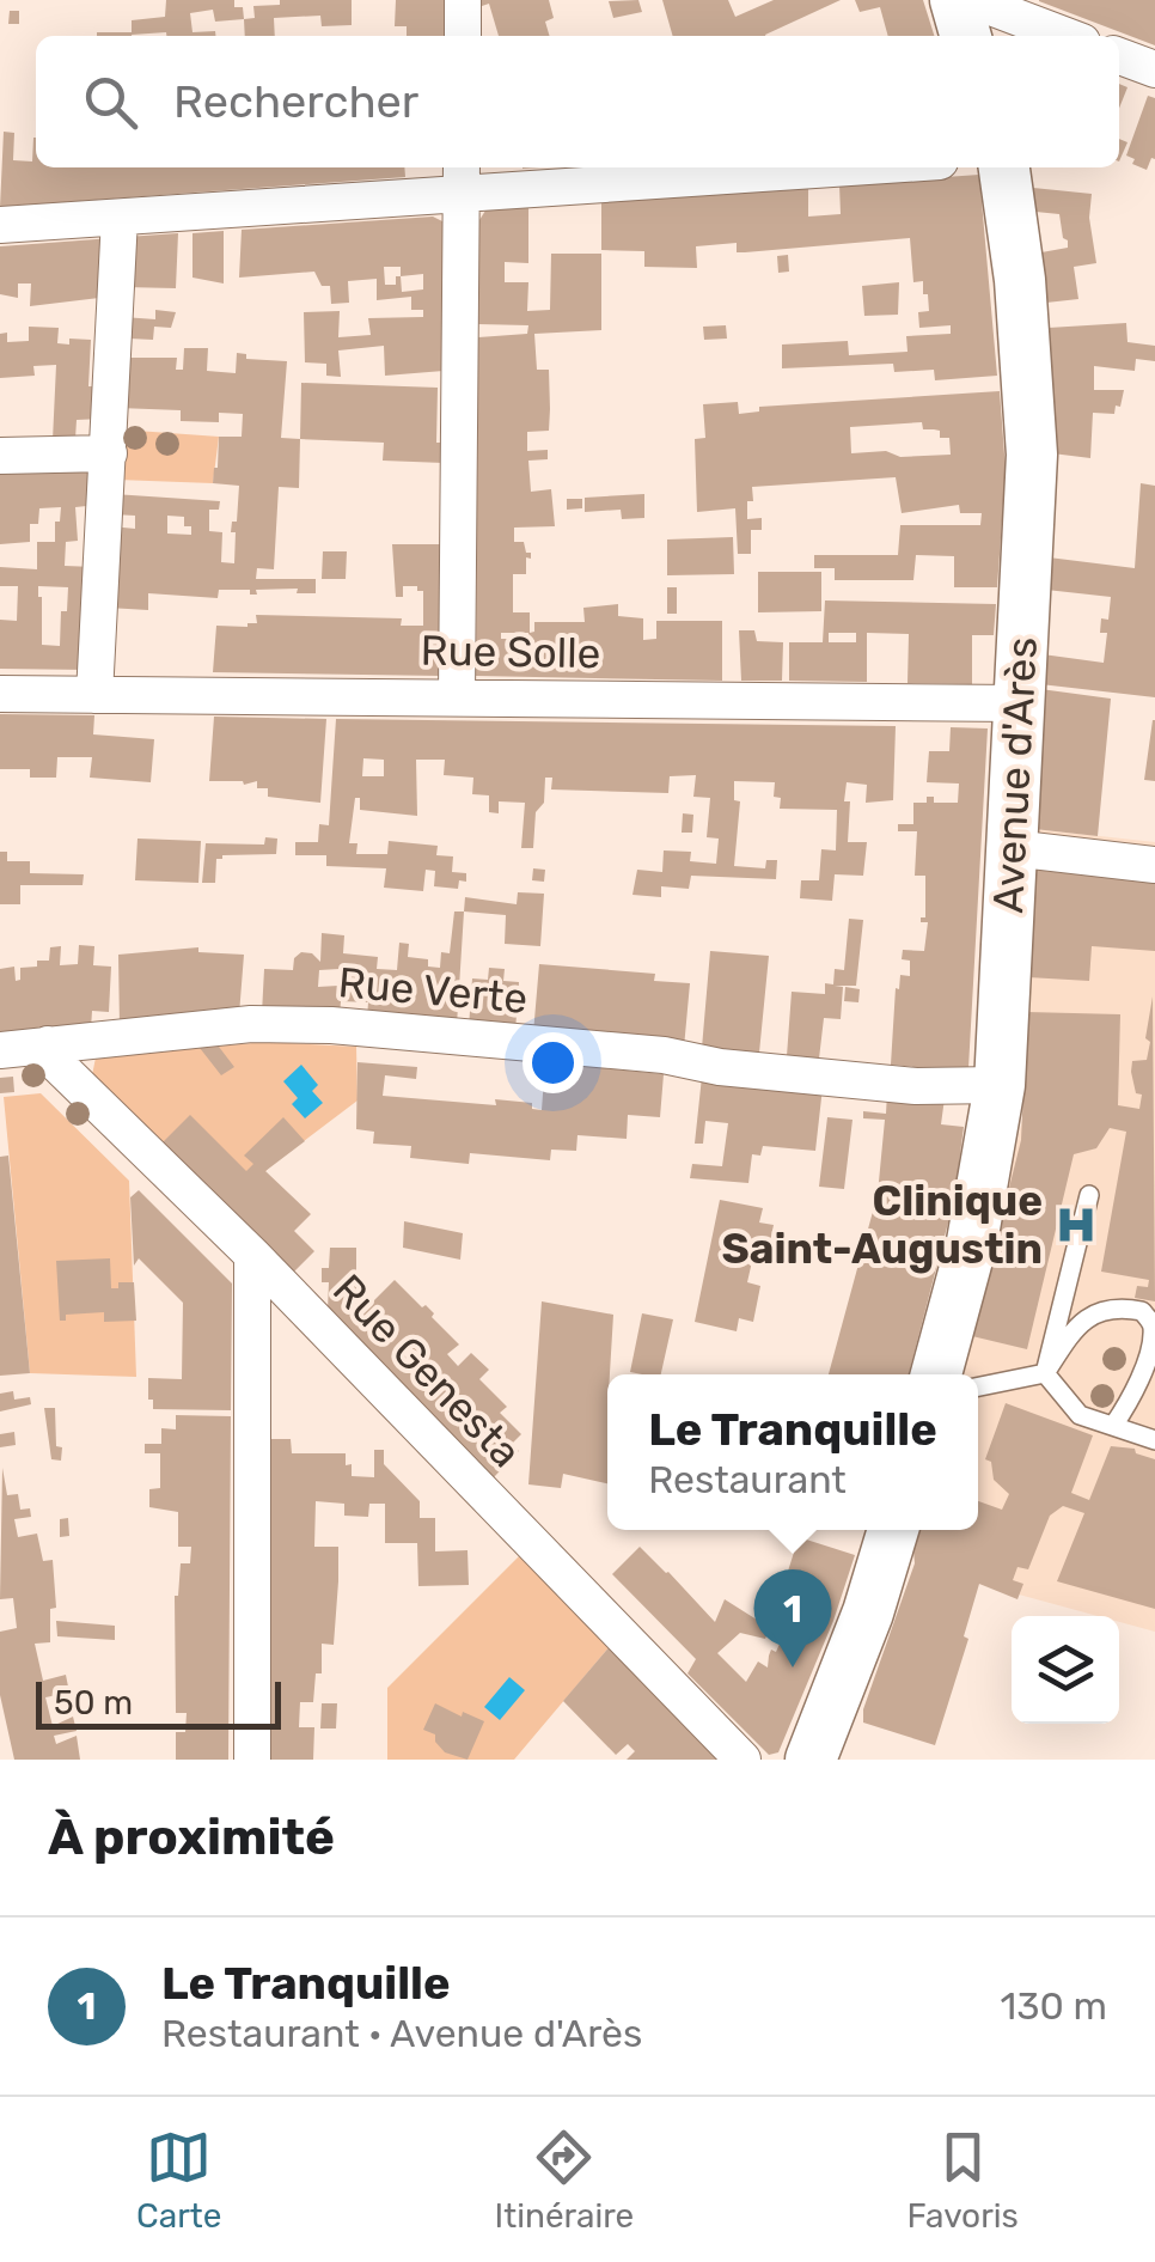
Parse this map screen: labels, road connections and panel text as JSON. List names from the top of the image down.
{
  "streets": {
    "main road": ["Avenue d'Arès"],
    "street": ["Rue Solle", "Rue Verte", "Rue Genesta"]
  },
  "crossings": [
    ["Rue Solle", "Avenue d'Arès"],
    ["Avenue d'Arès", "Rue Verte"],
    ["Rue Verte", "Rue Genesta"]
  ],
  "places": {
    "hospital": ["Clinique Saint-Augustin"]
  },
  "scale_bar": "50 m",
  "page": {
    "search": "Rechercher",
    "popup": ["Le Tranquille", "Restaurant"],
    "pins": "1",
    "scale": "50 m",
    "heading": "À proximité",
    "list": [
      {
        "mark": "1",
        "name": "Le Tranquille",
        "note": "Restaurant · Avenue d'Arès",
        "value": "130 m"
      }
    ],
    "nav": ["Carte", "Itinéraire", "Favoris"]
  }
}
